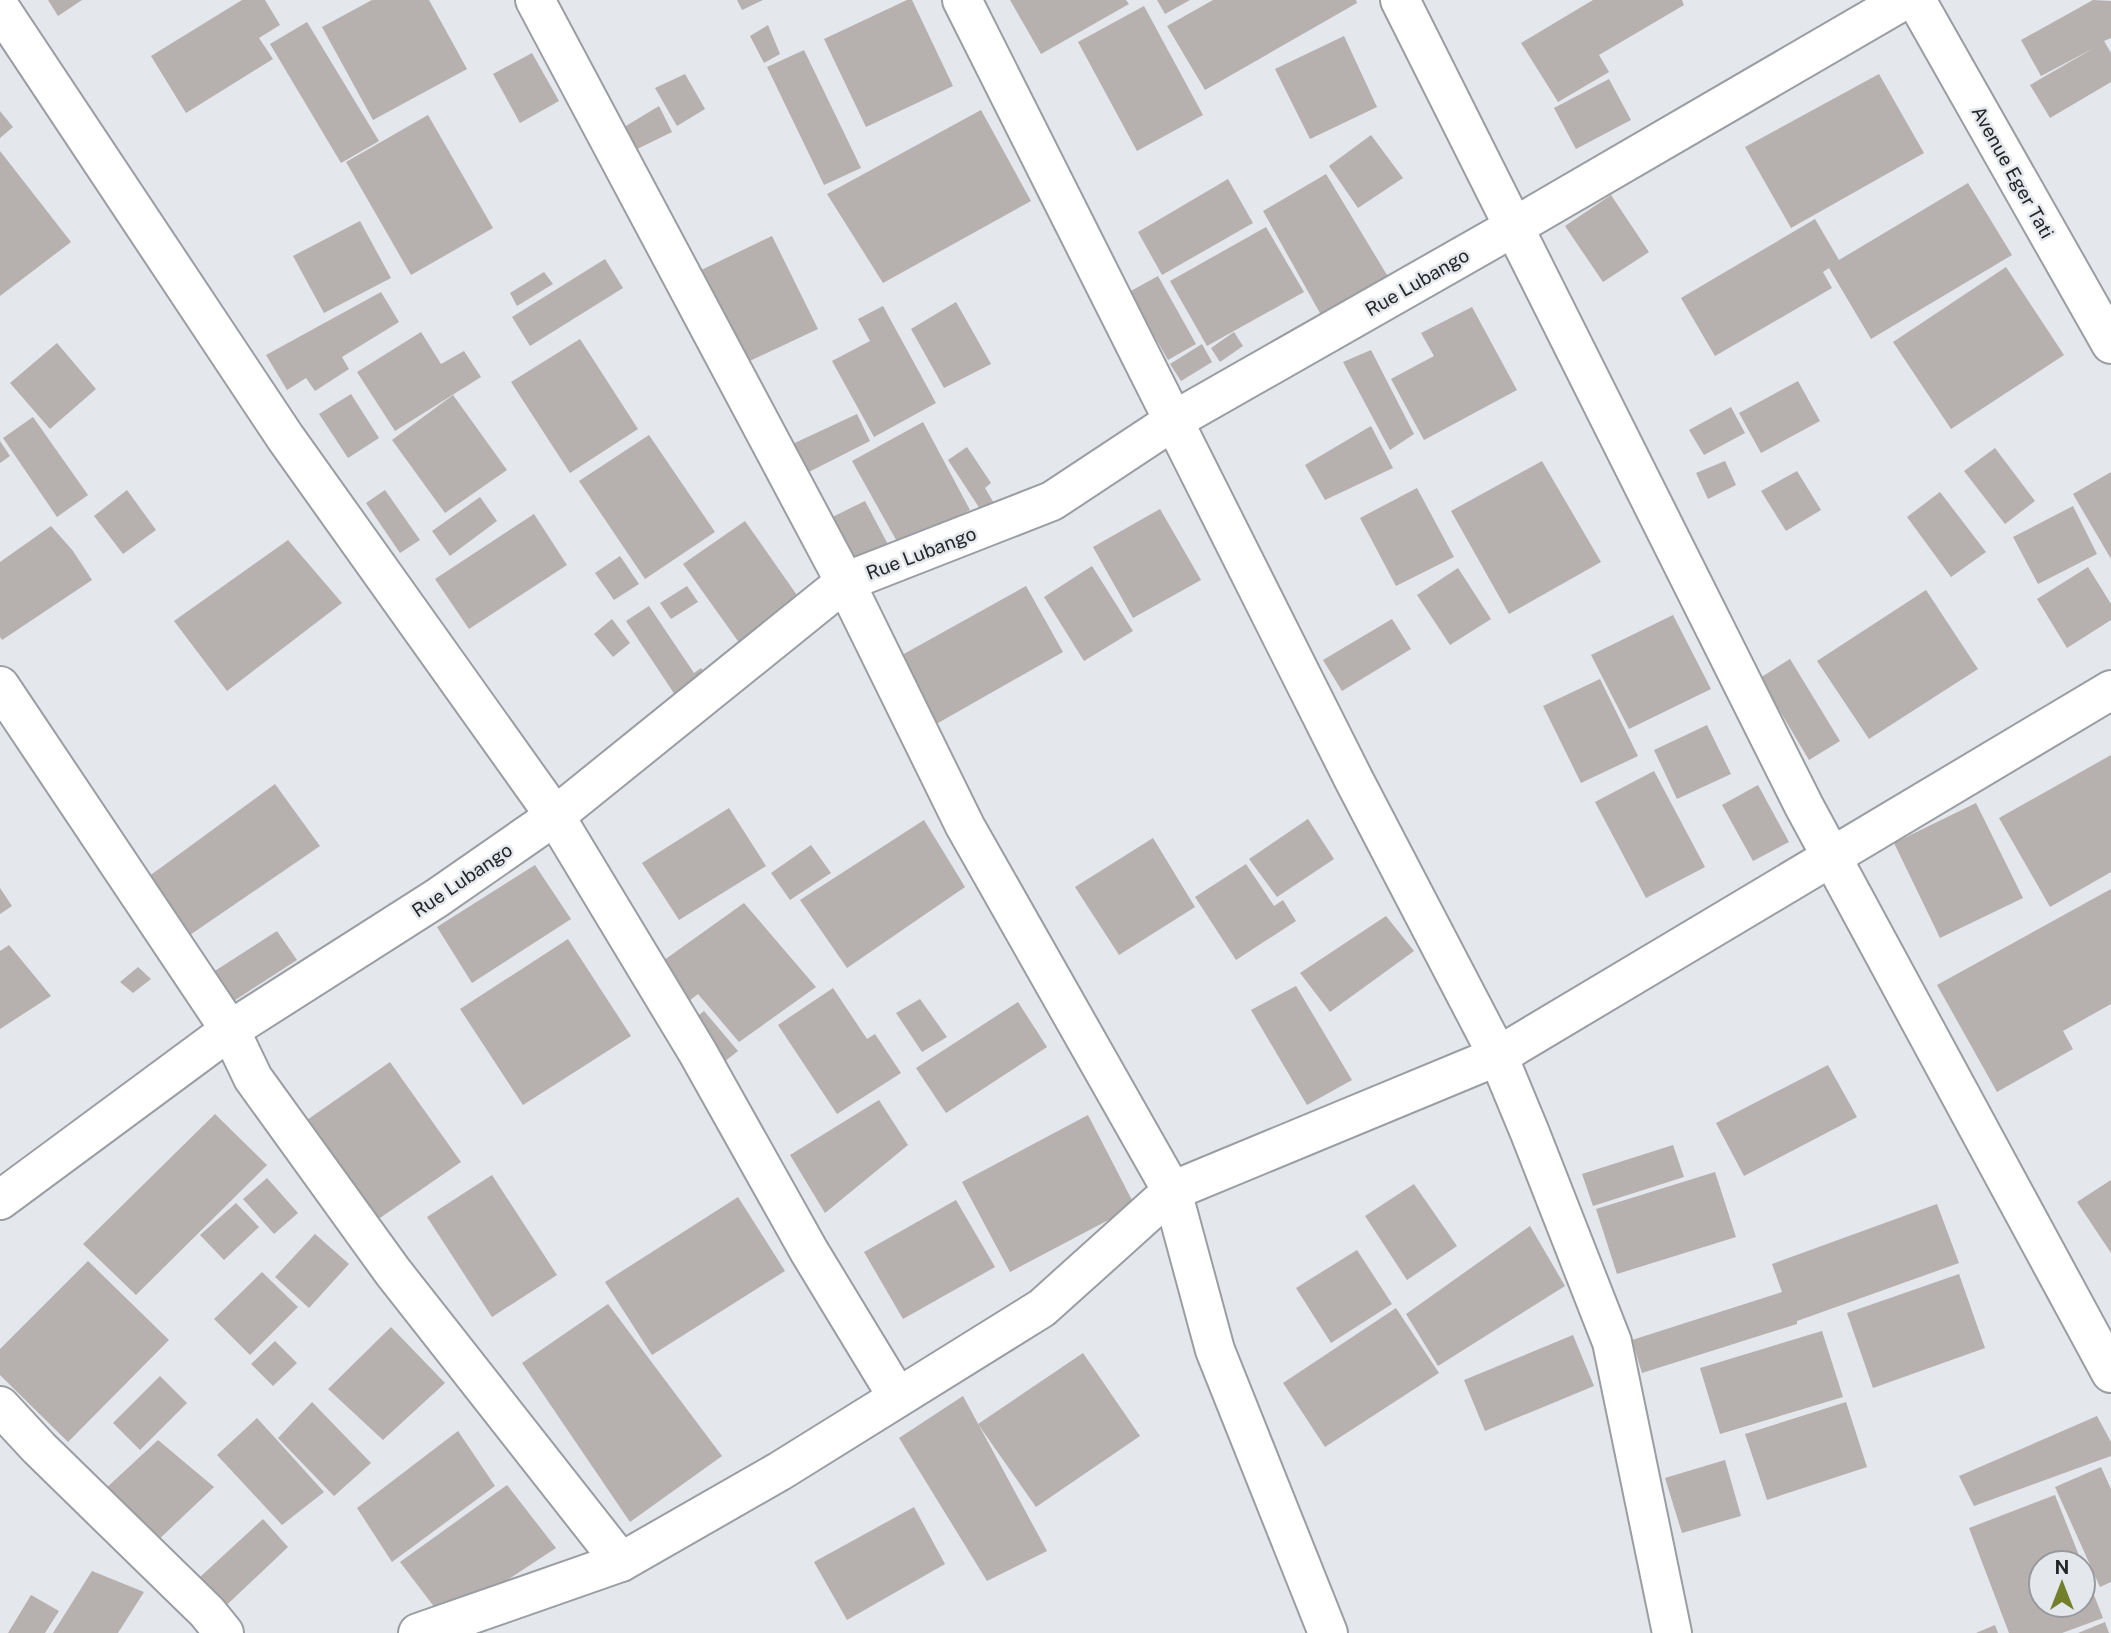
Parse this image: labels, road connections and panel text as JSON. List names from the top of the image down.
{
  "streets": {
    "street": ["Avenue Eger Tati", "Rue Lubango"]
  },
  "north": "top"
}
